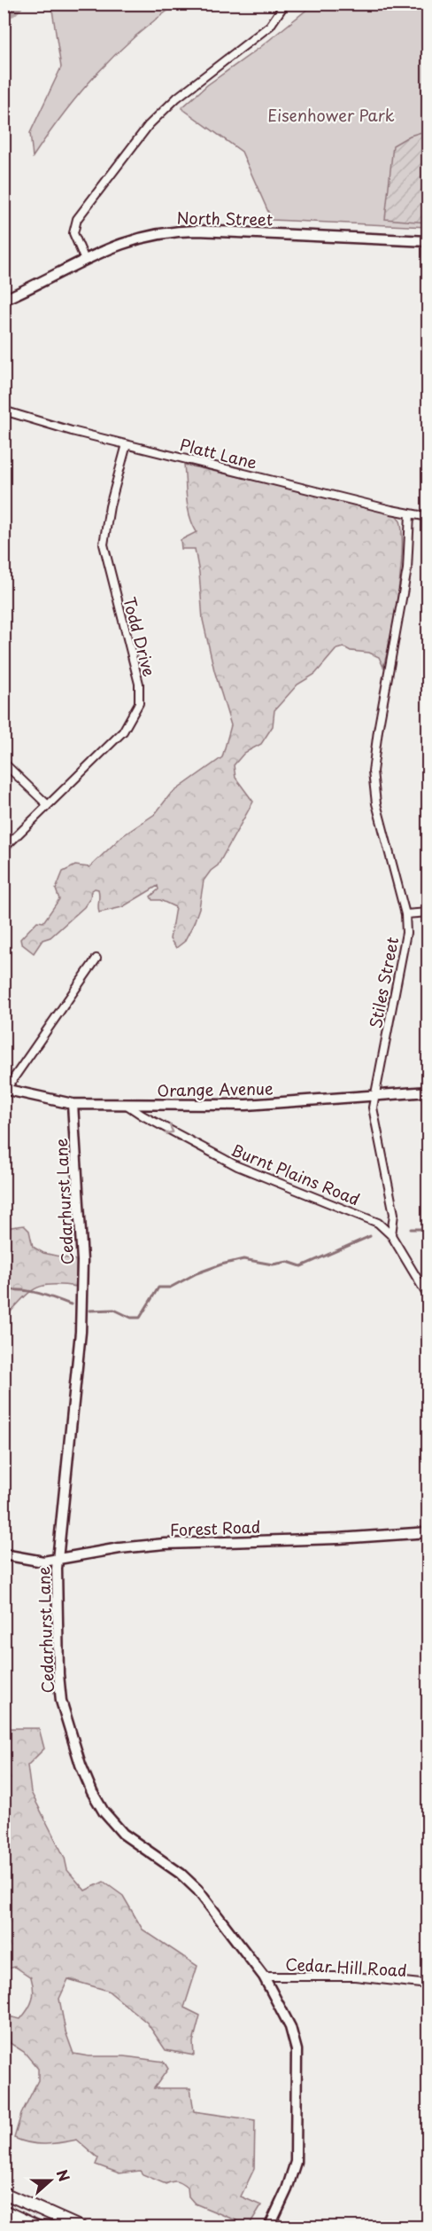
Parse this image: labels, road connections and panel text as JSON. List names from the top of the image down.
{
  "streets": {
    "main road": [
      "North Street",
      "Orange Avenue",
      "Cedarhurst Lane",
      "Forest Road"
    ],
    "street": [
      "Platt Lane",
      "Todd Drive",
      "Stiles Street",
      "Burnt Plains Road",
      "Cedar Hill Road"
    ]
  },
  "crossings": [
    ["Platt Lane", "Todd Drive"],
    ["Platt Lane", "Stiles Street"],
    ["Stiles Street", "Orange Avenue"],
    ["Stiles Street", "Burnt Plains Road"],
    ["Orange Avenue", "Burnt Plains Road"],
    ["Orange Avenue", "Cedarhurst Lane"],
    ["Cedarhurst Lane", "Forest Road"],
    ["Cedarhurst Lane", "Cedar Hill Road"]
  ],
  "one_way": ["Burnt Plains Road"],
  "parks": ["Eisenhower Park"],
  "north": "right"
}
